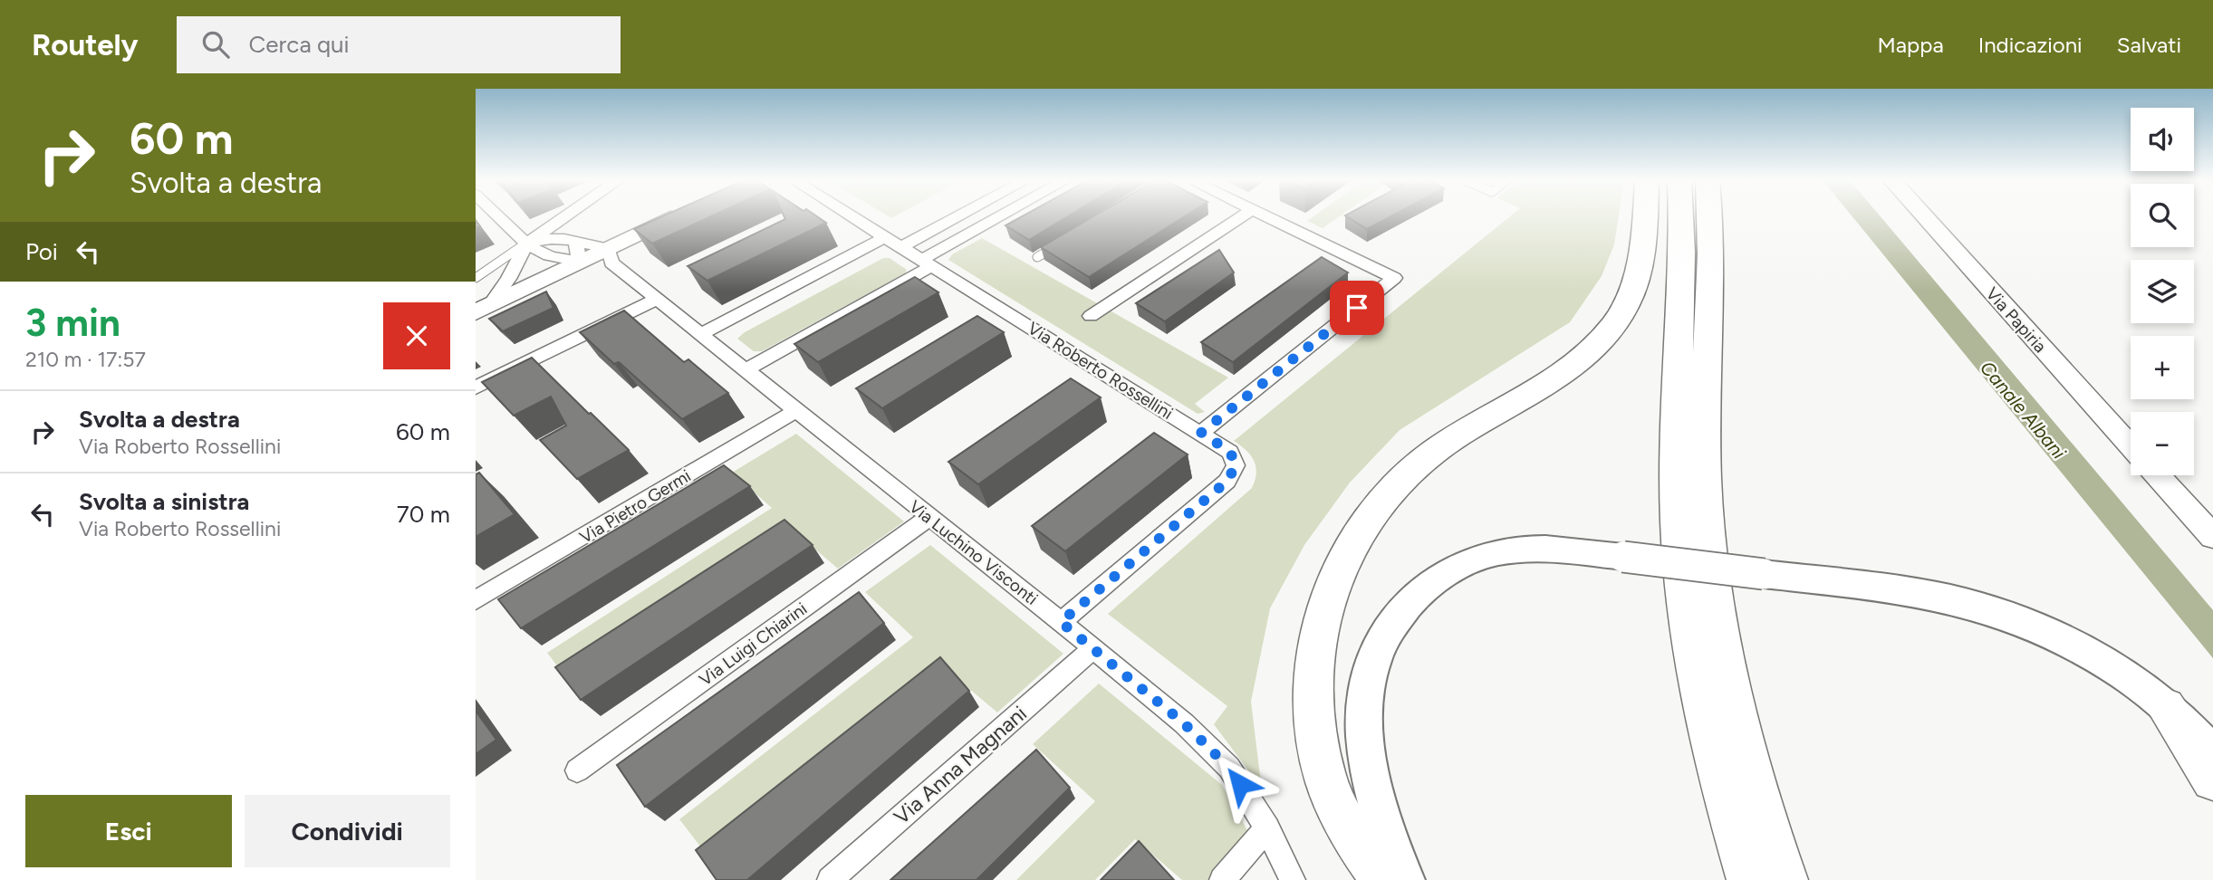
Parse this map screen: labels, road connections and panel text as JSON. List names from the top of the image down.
{
  "streets": {
    "main road": ["Via Papiria"],
    "street": [
      "Via Roberto Rossellini",
      "Via Pietro Germi",
      "Via Luchino Visconti",
      "Via Luigi Chiarini",
      "Via Anna Magnani"
    ]
  },
  "crossings": [
    ["Via Roberto Rossellini", "Via Luchino Visconti"],
    ["Via Pietro Germi", "Via Luchino Visconti"],
    ["Via Luchino Visconti", "Via Luigi Chiarini"],
    ["Via Luchino Visconti", "Via Anna Magnani"]
  ],
  "water": ["Canale Albani"],
  "page": {
    "header": "Routely",
    "search": "Cerca qui",
    "nav": ["Mappa", "Indicazioni", "Salvati"],
    "turn": ["60 m", "Svolta a destra"],
    "map_buttons": ["+", "−"],
    "then": "Poi",
    "heading": ["3 min", "210 m · 17:57"],
    "list": [
      {
        "name": "Svolta a destra",
        "note": "Via Roberto Rossellini",
        "value": "60 m"
      },
      {
        "name": "Svolta a sinistra",
        "note": "Via Roberto Rossellini",
        "value": "70 m"
      }
    ],
    "buttons": ["Esci", "Condividi"]
  }
}
